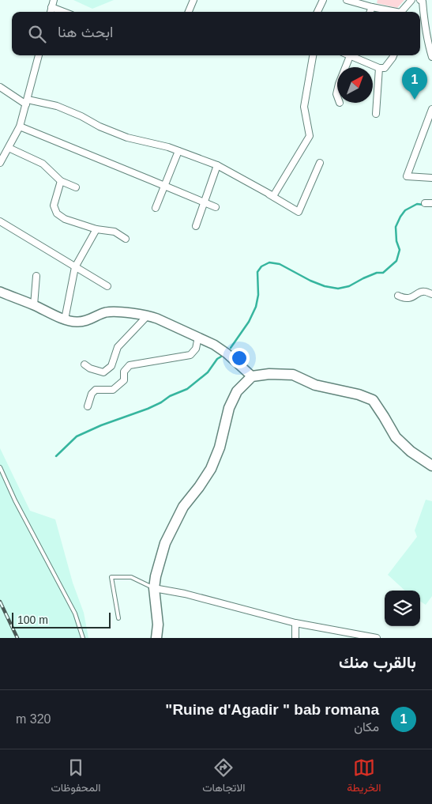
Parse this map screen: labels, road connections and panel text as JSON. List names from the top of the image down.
{
  "scale_bar": "100 m",
  "north": "top right",
  "page": {
    "search": "ابحث هنا",
    "pins": "1",
    "scale": "100 m",
    "heading": "بالقرب منك",
    "list": [
      {
        "mark": "1",
        "name": "Ruine d'Agadir \" bab romana\"",
        "note": "مكان",
        "value": "320 m"
      }
    ],
    "nav": ["الخريطة", "الاتجاهات", "المحفوظات"]
  }
}
